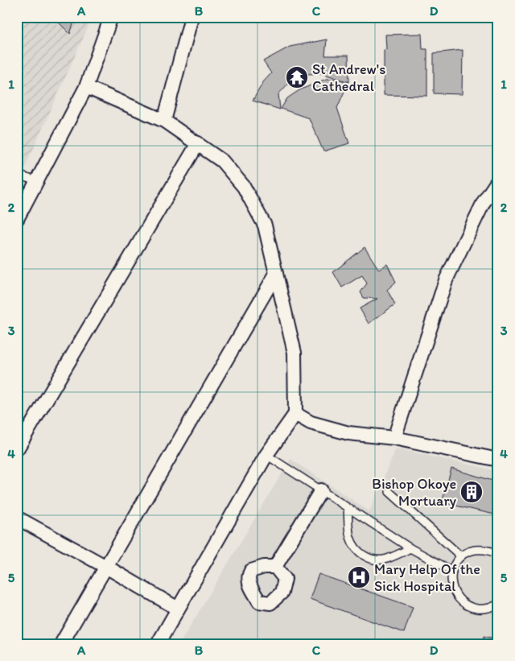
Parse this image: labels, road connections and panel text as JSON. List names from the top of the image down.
{
  "places": {
    "temple": ["St Andrew's Cathedral"],
    "building": ["Bishop Okoye Mortuary"],
    "hospital": ["Mary Help Of the Sick Hospital"]
  },
  "grid": {
    "columns": [
      "A",
      "B",
      "C",
      "D"
    ],
    "rows": [
      "1",
      "2",
      "3",
      "4",
      "5"
    ]
  }
}
